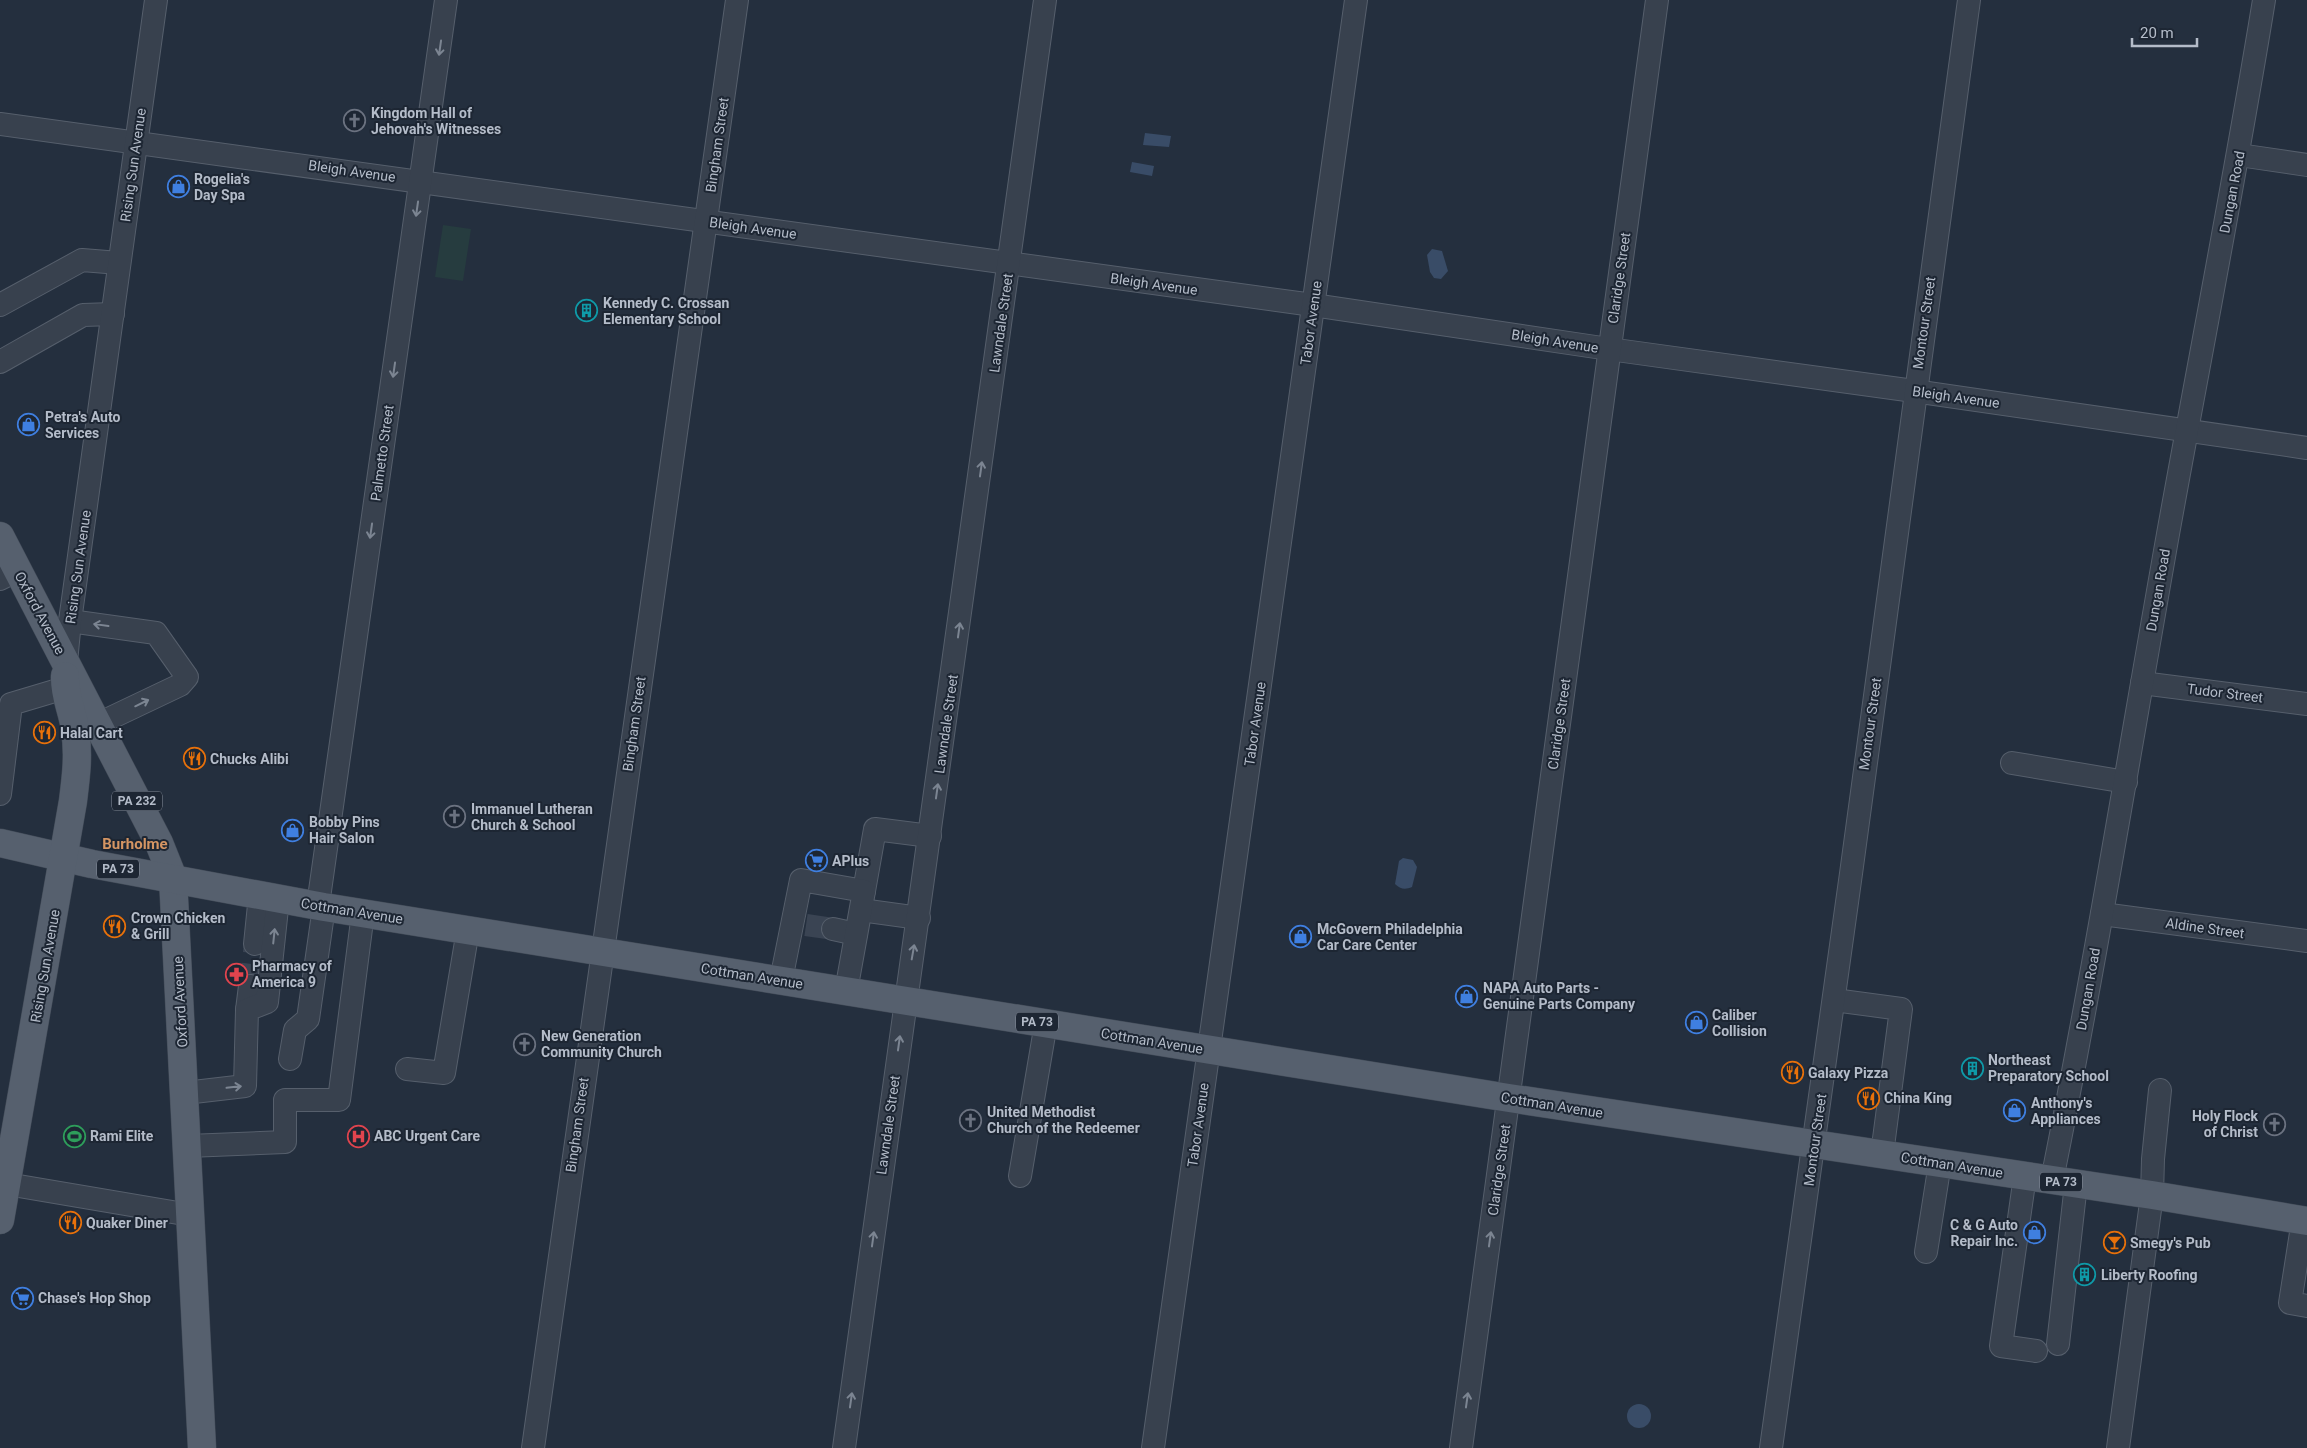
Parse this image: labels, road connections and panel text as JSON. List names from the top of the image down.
{
  "streets": {
    "main road": [
      "Rising Sun Avenue",
      "Oxford Avenue",
      "PA 232",
      "PA 73",
      "Cottman Avenue"
    ],
    "street": [
      "Bingham Street",
      "Bleigh Avenue",
      "Dungan Road",
      "Claridge Street",
      "Lawndale Street",
      "Tabor Avenue",
      "Montour Street",
      "Palmetto Street",
      "Tudor Street",
      "Aldine Street"
    ]
  },
  "crossings": [
    ["Bingham Street", "Bleigh Avenue"],
    ["Bingham Street", "Cottman Avenue"],
    ["Rising Sun Avenue", "Bleigh Avenue"],
    ["Rising Sun Avenue", "Oxford Avenue"],
    ["Rising Sun Avenue", "Cottman Avenue"],
    ["Bleigh Avenue", "Dungan Road"],
    ["Bleigh Avenue", "Claridge Street"],
    ["Bleigh Avenue", "Lawndale Street"],
    ["Bleigh Avenue", "Tabor Avenue"],
    ["Bleigh Avenue", "Montour Street"],
    ["Bleigh Avenue", "Palmetto Street"],
    ["Dungan Road", "Tudor Street"],
    ["Dungan Road", "Cottman Avenue"],
    ["Dungan Road", "Aldine Street"],
    ["Claridge Street", "Cottman Avenue"],
    ["Lawndale Street", "Cottman Avenue"],
    ["Tabor Avenue", "Cottman Avenue"],
    ["Montour Street", "Cottman Avenue"],
    ["Palmetto Street", "Cottman Avenue"],
    ["Oxford Avenue", "Cottman Avenue"]
  ],
  "one_way": ["Lawndale Street", "Palmetto Street"],
  "districts": ["Burholme"],
  "places": {
    "church": [
      "Kingdom Hall of Jehovah's Witnesses",
      "Immanuel Lutheran Church & School",
      "New Generation Community Church",
      "United Methodist Church of the Redeemer",
      "Holy Flock of Christ"
    ],
    "shop": [
      "Rogelia's Day Spa",
      "Petra's Auto Services",
      "Bobby Pins Hair Salon",
      "McGovern Philadelphia Car Care Center",
      "NAPA Auto Parts - Genuine Parts Company",
      "Caliber Collision",
      "Anthony's Appliances",
      "C & G Auto Repair Inc."
    ],
    "building": ["Kennedy C. Crossan Elementary School", "Northeast Preparatory School", "Liberty Roofing"],
    "restaurant": [
      "Halal Cart",
      "Chucks Alibi",
      "Crown Chicken & Grill",
      "Galaxy Pizza",
      "China King",
      "Quaker Diner"
    ],
    "supermarket": ["APlus", "Chase's Hop Shop"],
    "pharmacy": ["Pharmacy of America 9"],
    "sports": ["Rami Elite"],
    "hospital": ["ABC Urgent Care"],
    "bar": ["Smegy's Pub"]
  },
  "scale_bar": "20 m"
}
